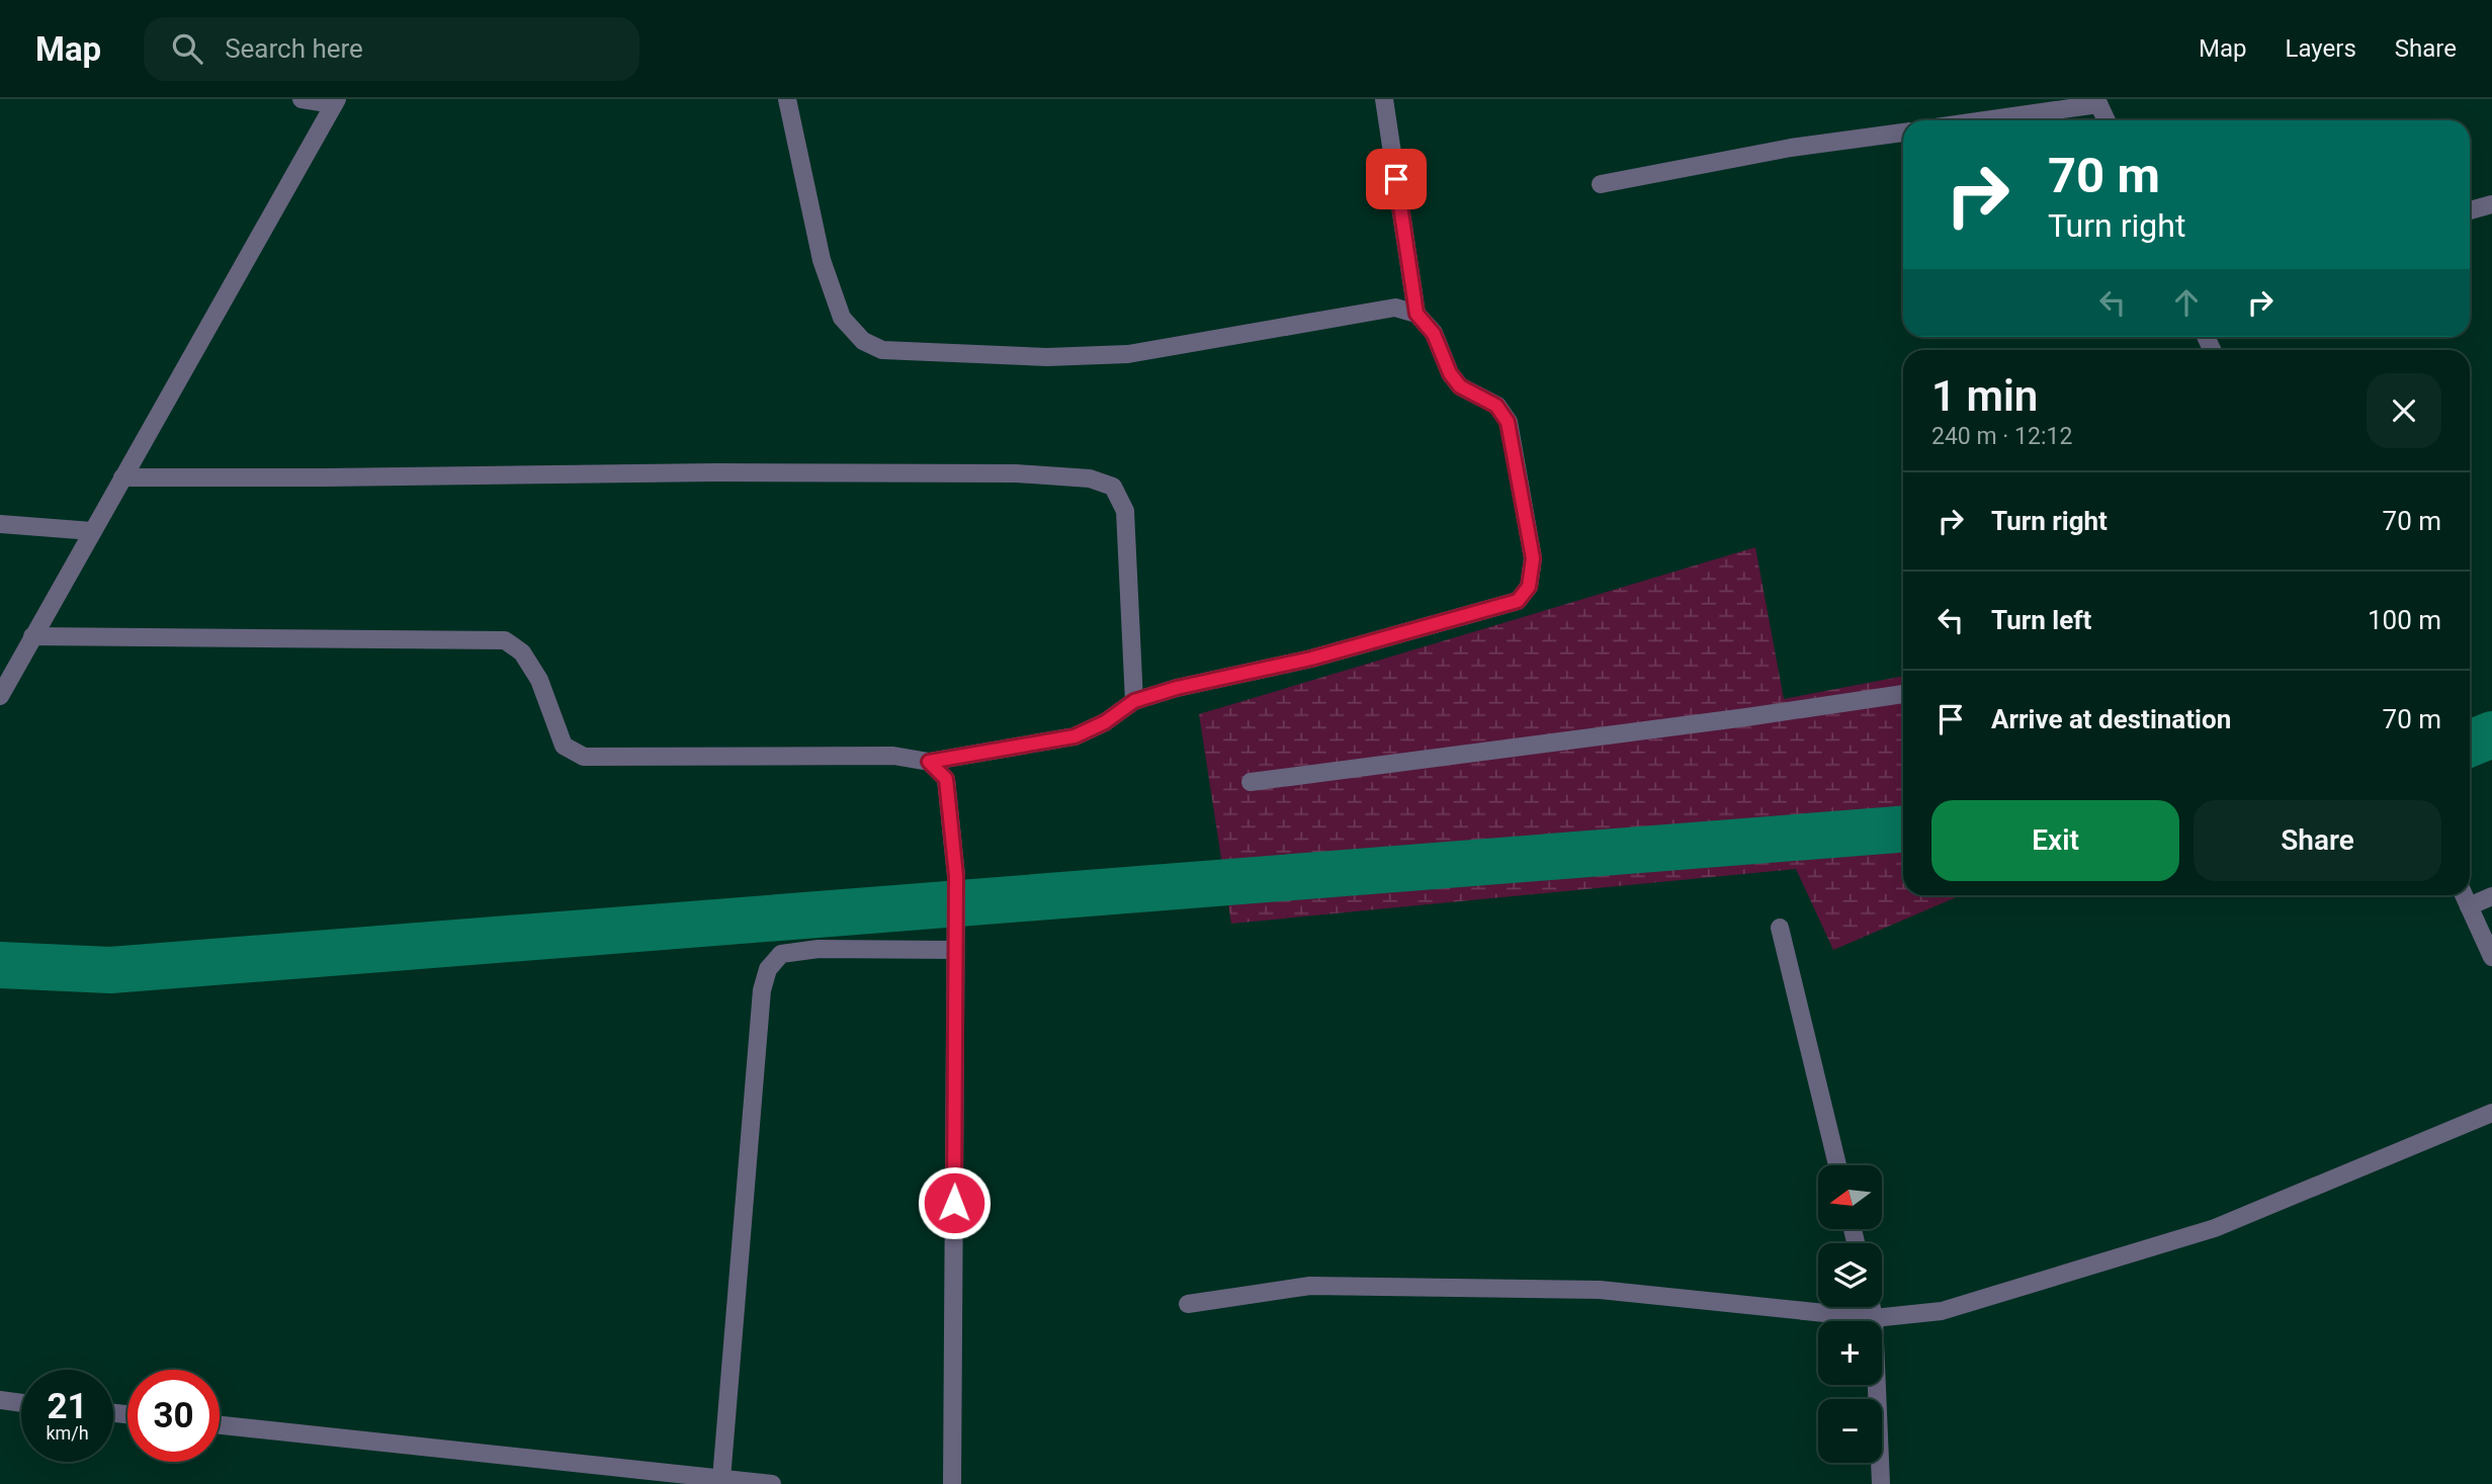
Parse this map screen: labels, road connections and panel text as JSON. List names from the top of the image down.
{
  "north": "left",
  "page": {
    "header": "Map",
    "search": "Search here",
    "nav": ["Map", "Layers", "Share"],
    "turn": ["70 m", "Turn right"],
    "heading": ["1 min", "240 m · 12:12"],
    "list": [
      {
        "name": "Turn right",
        "value": "70 m"
      },
      {
        "name": "Turn left",
        "value": "100 m"
      },
      {
        "name": "Arrive at destination",
        "value": "70 m"
      }
    ],
    "buttons": ["Exit", "Share"],
    "map_buttons": ["+", "−"],
    "speed": "21 km/h",
    "limit": "30"
  }
}
